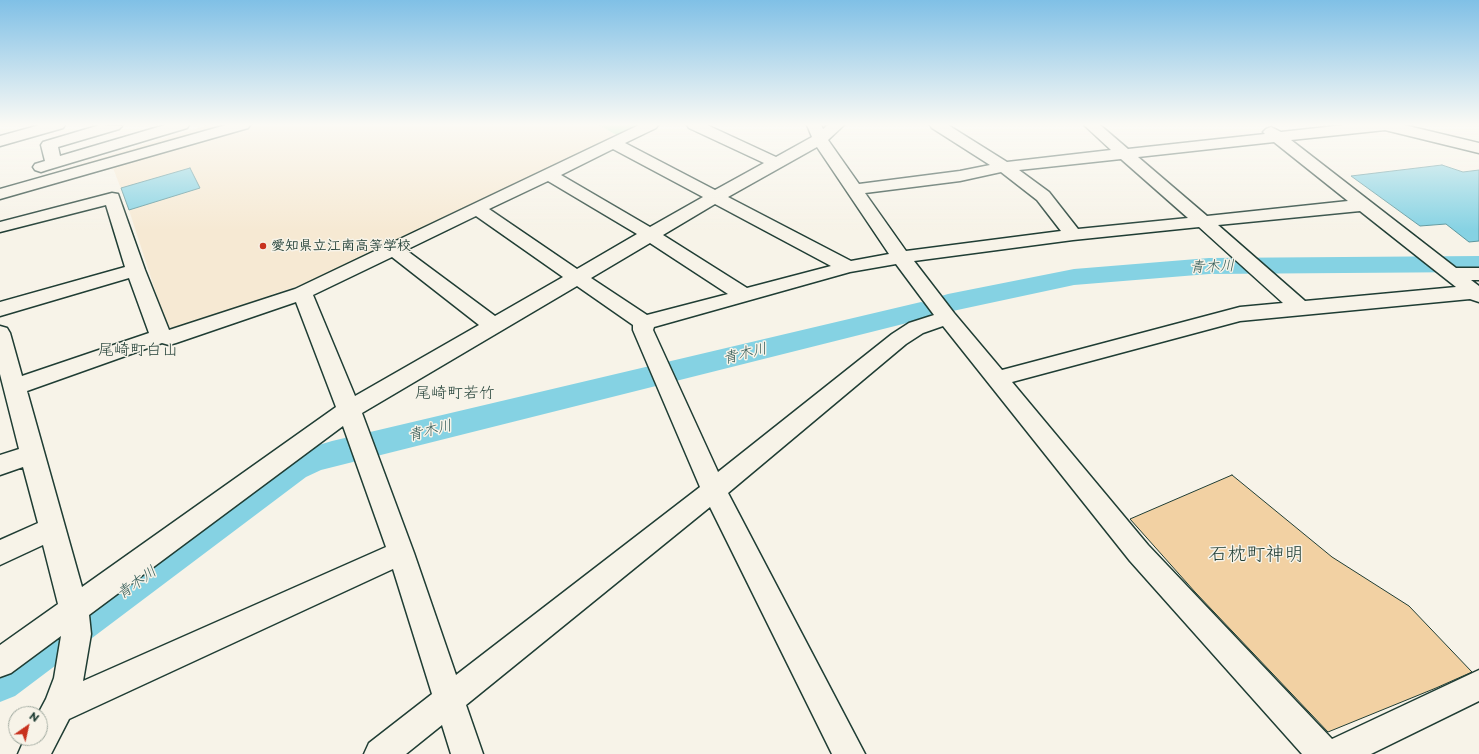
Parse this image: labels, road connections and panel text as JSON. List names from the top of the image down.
{
  "districts": ["尾崎町白山", "尾崎町若竹", "石枕町神明"],
  "water": ["青木川"],
  "places": ["愛知県立江南高等学校"],
  "north": "top right"
}
